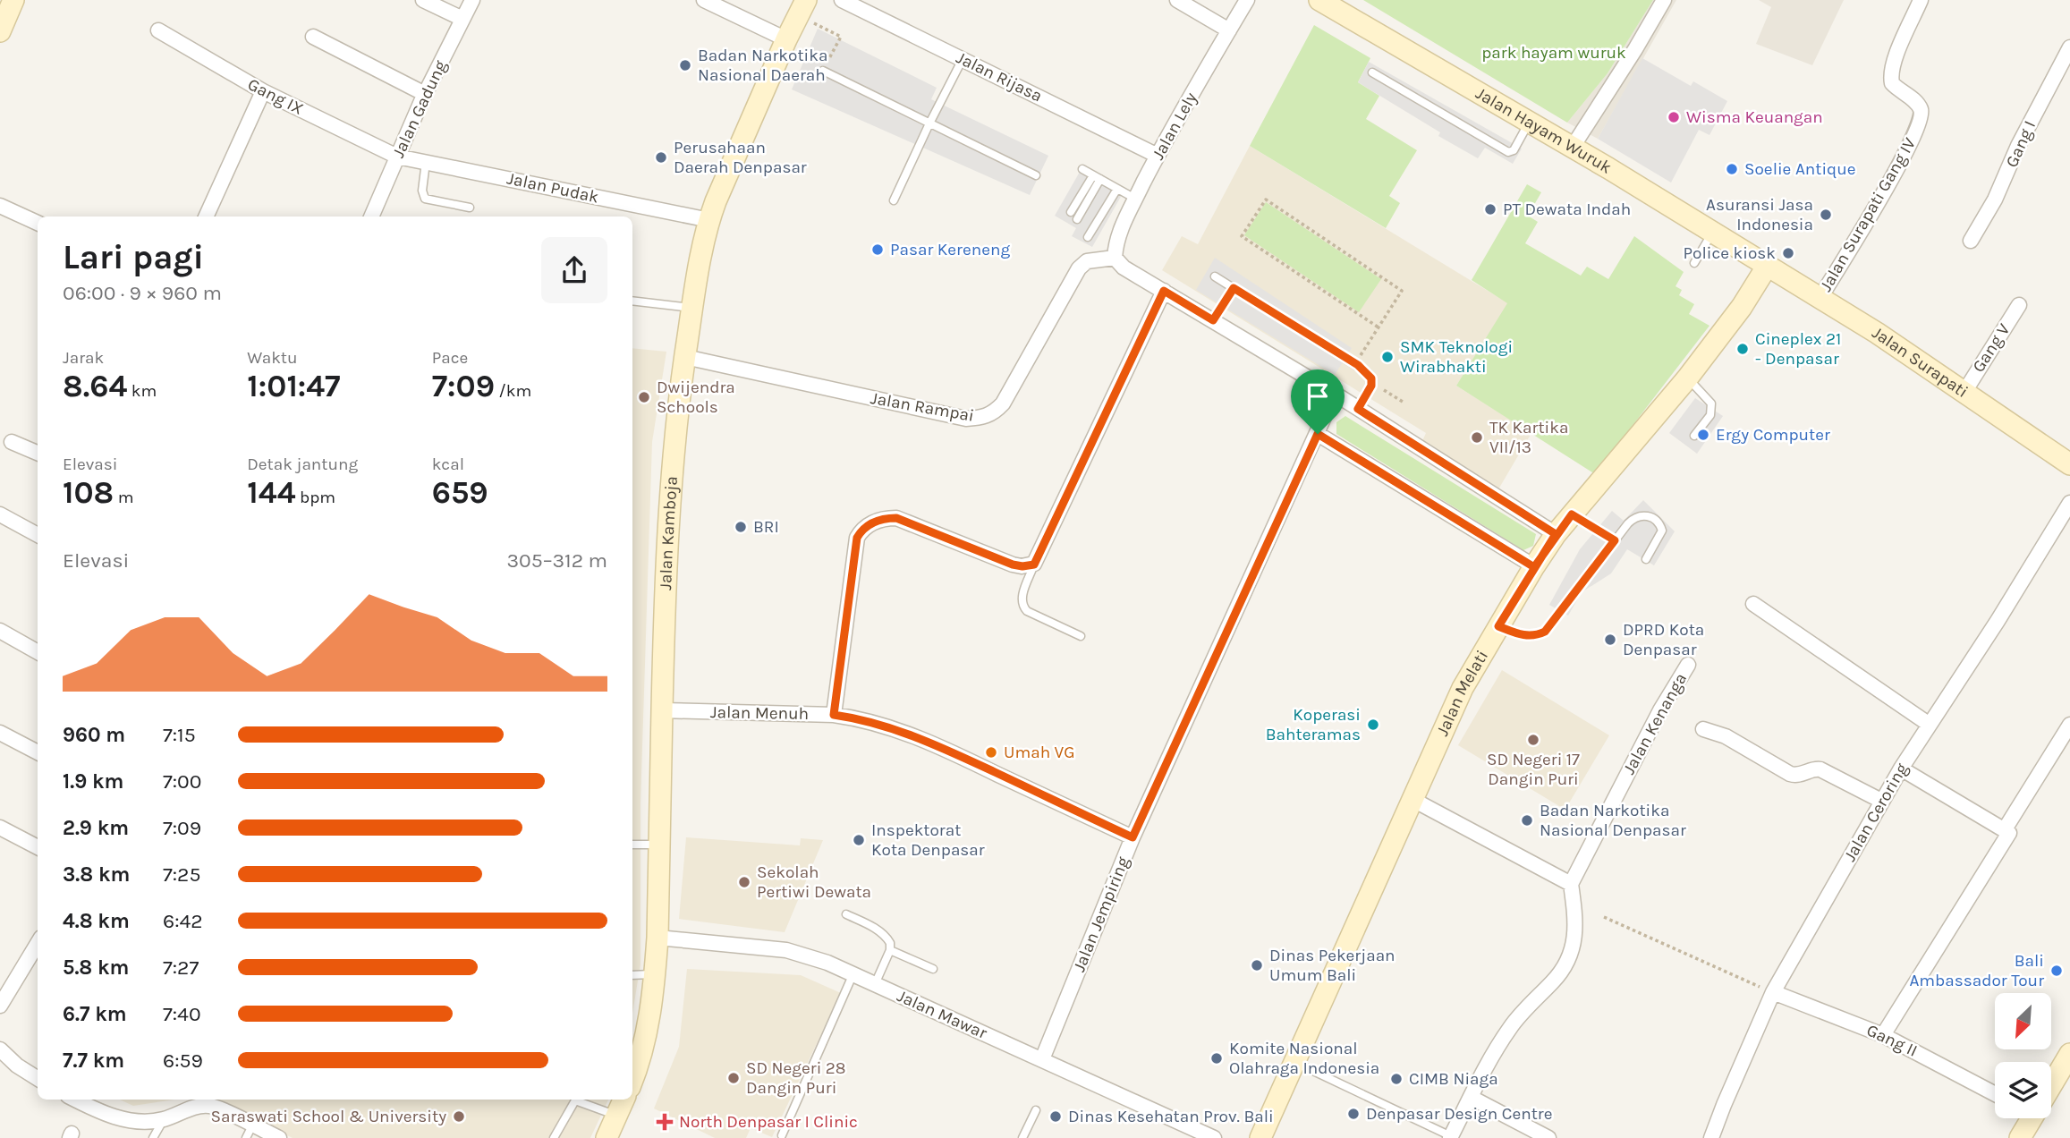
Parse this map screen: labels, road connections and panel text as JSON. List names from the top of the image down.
{
  "streets": {
    "street": [
      "Jalan Rijasa",
      "Gang IX",
      "Jalan Gadung",
      "Jalan Lely",
      "Jalan Hayam Wuruk",
      "Gang I",
      "Jalan Pudak",
      "Jalan Surapati Gang IV",
      "Gang V",
      "Jalan Surapati",
      "Jalan Rampai",
      "Jalan Kamboja",
      "Jalan Melati",
      "Jalan Menuh",
      "Jalan Kenanga",
      "Jalan Ceroring",
      "Jalan Jempiring",
      "Jalan Mawar",
      "Gang II"
    ]
  },
  "crossings": [
    ["Jalan Rijasa", "Jalan Lely"],
    ["Gang IX", "Jalan Gadung"],
    ["Gang IX", "Jalan Pudak"],
    ["Jalan Gadung", "Jalan Pudak"],
    ["Jalan Lely", "Jalan Rampai"],
    ["Jalan Hayam Wuruk", "Jalan Surapati"],
    ["Jalan Hayam Wuruk", "Jalan Melati"],
    ["Jalan Pudak", "Jalan Kamboja"],
    ["Jalan Surapati Gang IV", "Jalan Surapati"],
    ["Gang V", "Jalan Surapati"],
    ["Jalan Surapati", "Jalan Melati"],
    ["Jalan Rampai", "Jalan Kamboja"],
    ["Jalan Kamboja", "Jalan Menuh"],
    ["Jalan Kamboja", "Jalan Mawar"],
    ["Jalan Menuh", "Jalan Jempiring"],
    ["Jalan Ceroring", "Gang II"],
    ["Jalan Jempiring", "Jalan Mawar"]
  ],
  "parks": ["park hayam wuruk"],
  "places": {
    "other": [
      "Badan Narkotika Nasional Daerah",
      "Wisma Keuangan",
      "Perusahaan Daerah Denpasar",
      "Soelie Antique",
      "PT Dewata Indah",
      "Asuransi Jasa Indonesia",
      "Pasar Kereneng",
      "Police kiosk",
      "Cineplex 21 - Denpasar",
      "SMK Teknologi Wirabhakti",
      "Dwijendra Schools",
      "Ergy Computer",
      "TK Kartika VII/13",
      "BRI",
      "DPRD Kota Denpasar",
      "Koperasi Bahteramas",
      "SD Negeri 17 Dangin Puri",
      "Umah VG",
      "Badan Narkotika Nasional Denpasar",
      "Inspektorat Kota Denpasar",
      "Sekolah Pertiwi Dewata",
      "Dinas Pekerjaan Umum Bali",
      "Bali Ambassador Tour",
      "Komite Nasional Olahraga Indonesia",
      "SD Negeri 28 Dangin Puri",
      "CIMB Niaga",
      "Denpasar Design Centre",
      "Saraswati School & University",
      "Dinas Kesehatan Prov. Bali"
    ],
    "health": ["North Denpasar I Clinic"]
  },
  "north": "bottom left",
  "page": {
    "heading": ["Lari pagi", "06:00 · 9 × 960 m"],
    "stats": [
      ["Jarak", "8.64 km"],
      ["Waktu", "1:01:47"],
      ["Pace", "7:09 /km"],
      ["Elevasi", "108 m"],
      ["Detak jantung", "144 bpm"],
      ["kcal", "659"]
    ],
    "chart": ["Elevasi", "305–312 m"],
    "list": [
      {
        "name": "960 m",
        "note": "7:15"
      },
      {
        "name": "1.9 km",
        "note": "7:00"
      },
      {
        "name": "2.9 km",
        "note": "7:09"
      },
      {
        "name": "3.8 km",
        "note": "7:25"
      },
      {
        "name": "4.8 km",
        "note": "6:42"
      },
      {
        "name": "5.8 km",
        "note": "7:27"
      },
      {
        "name": "6.7 km",
        "note": "7:40"
      },
      {
        "name": "7.7 km",
        "note": "6:59"
      }
    ]
  }
}
